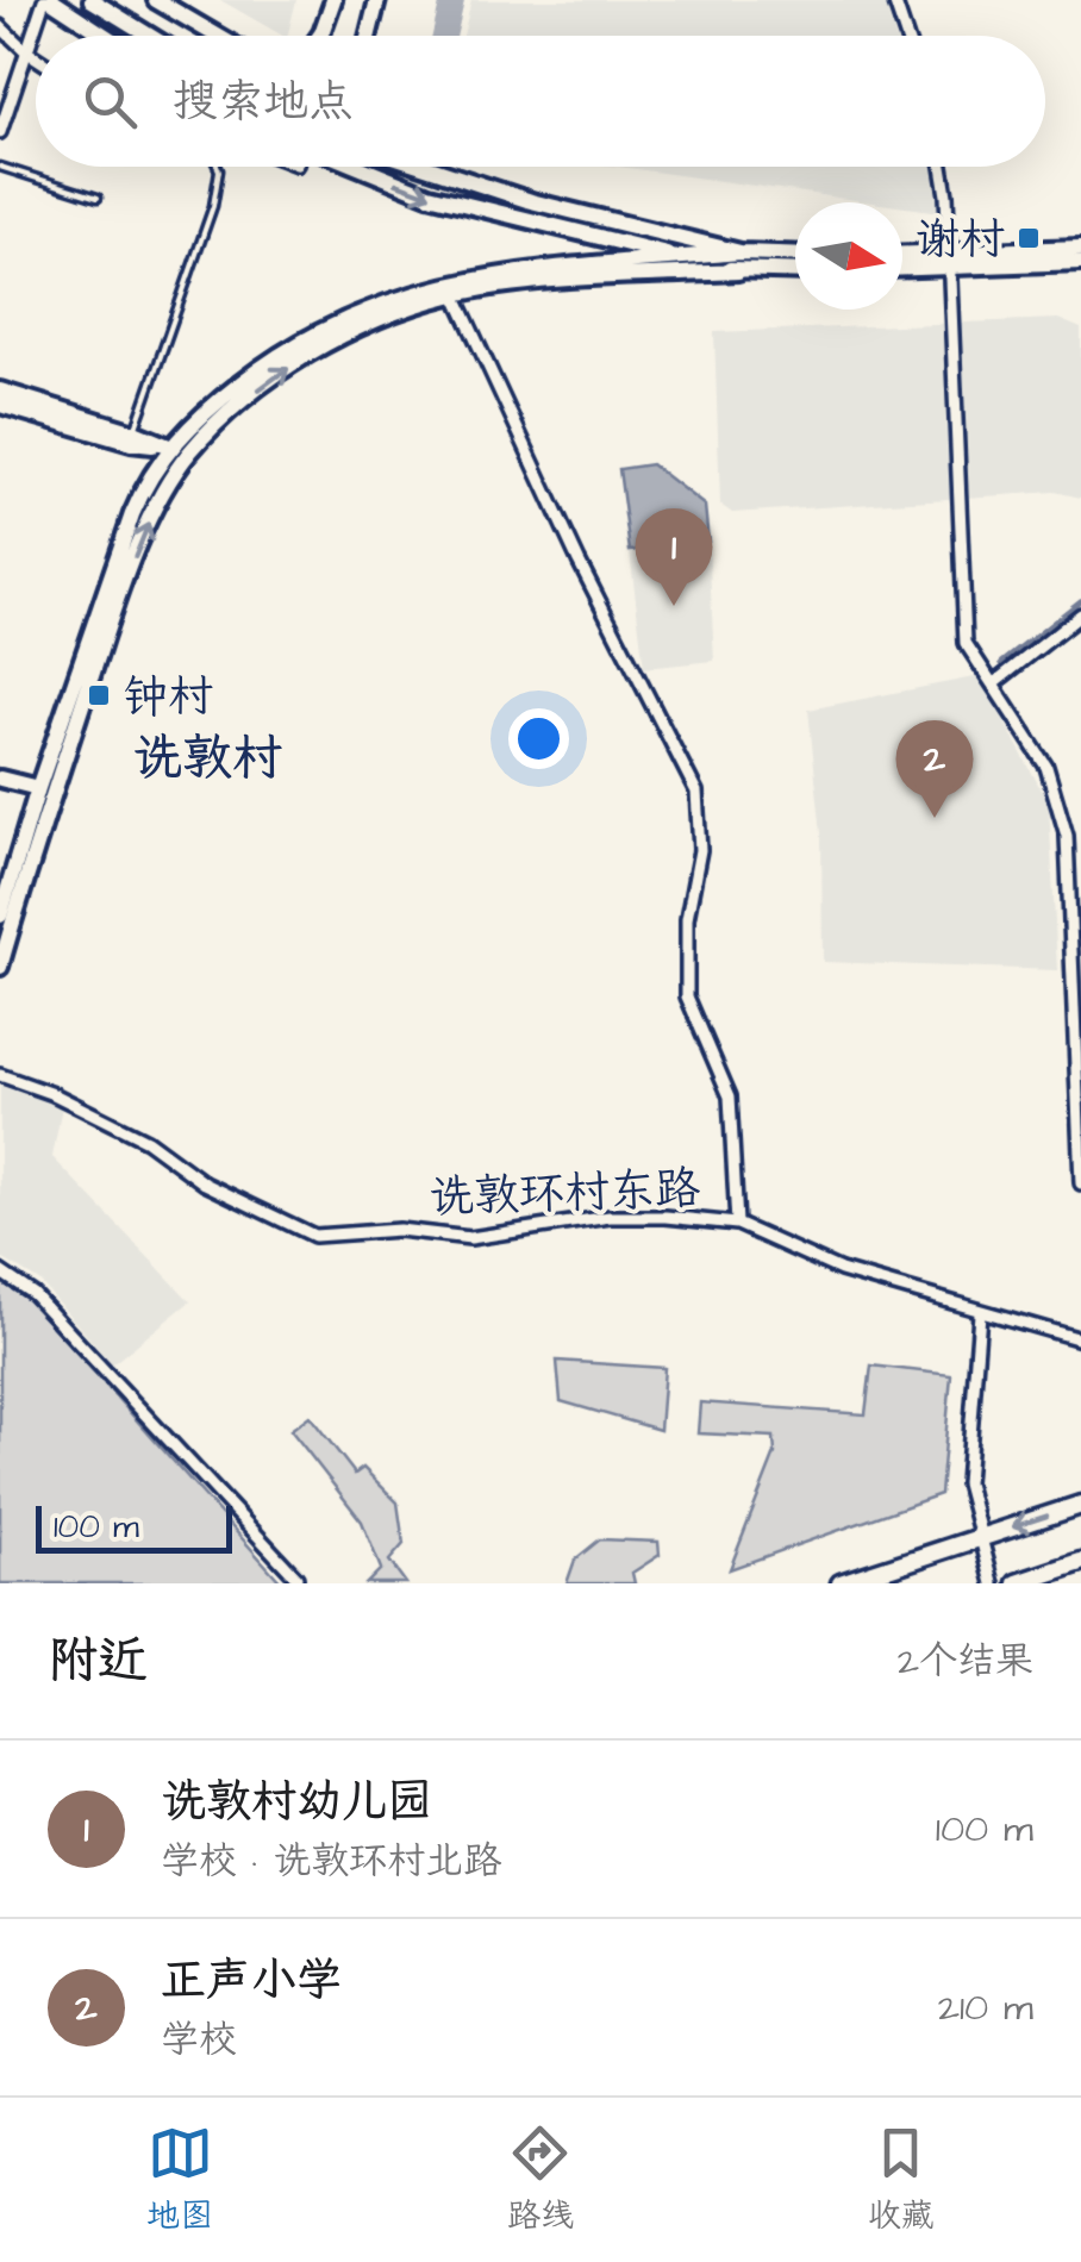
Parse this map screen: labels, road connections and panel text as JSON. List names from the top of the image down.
{
  "streets": {
    "street": ["诜敦环村东路"]
  },
  "districts": ["诜敦村"],
  "places": {
    "transit": ["谢村", "钟村"]
  },
  "scale_bar": "100 m",
  "north": "right",
  "page": {
    "search": "搜索地点",
    "pins": ["1", "2"],
    "scale": "100 m",
    "heading": ["附近", "2个结果"],
    "list": [
      {
        "mark": "1",
        "name": "诜敦村幼儿园",
        "note": "学校 · 诜敦环村北路",
        "value": "100 m"
      },
      {
        "mark": "2",
        "name": "正声小学",
        "note": "学校",
        "value": "210 m"
      }
    ],
    "nav": ["地图", "路线", "收藏"]
  }
}
